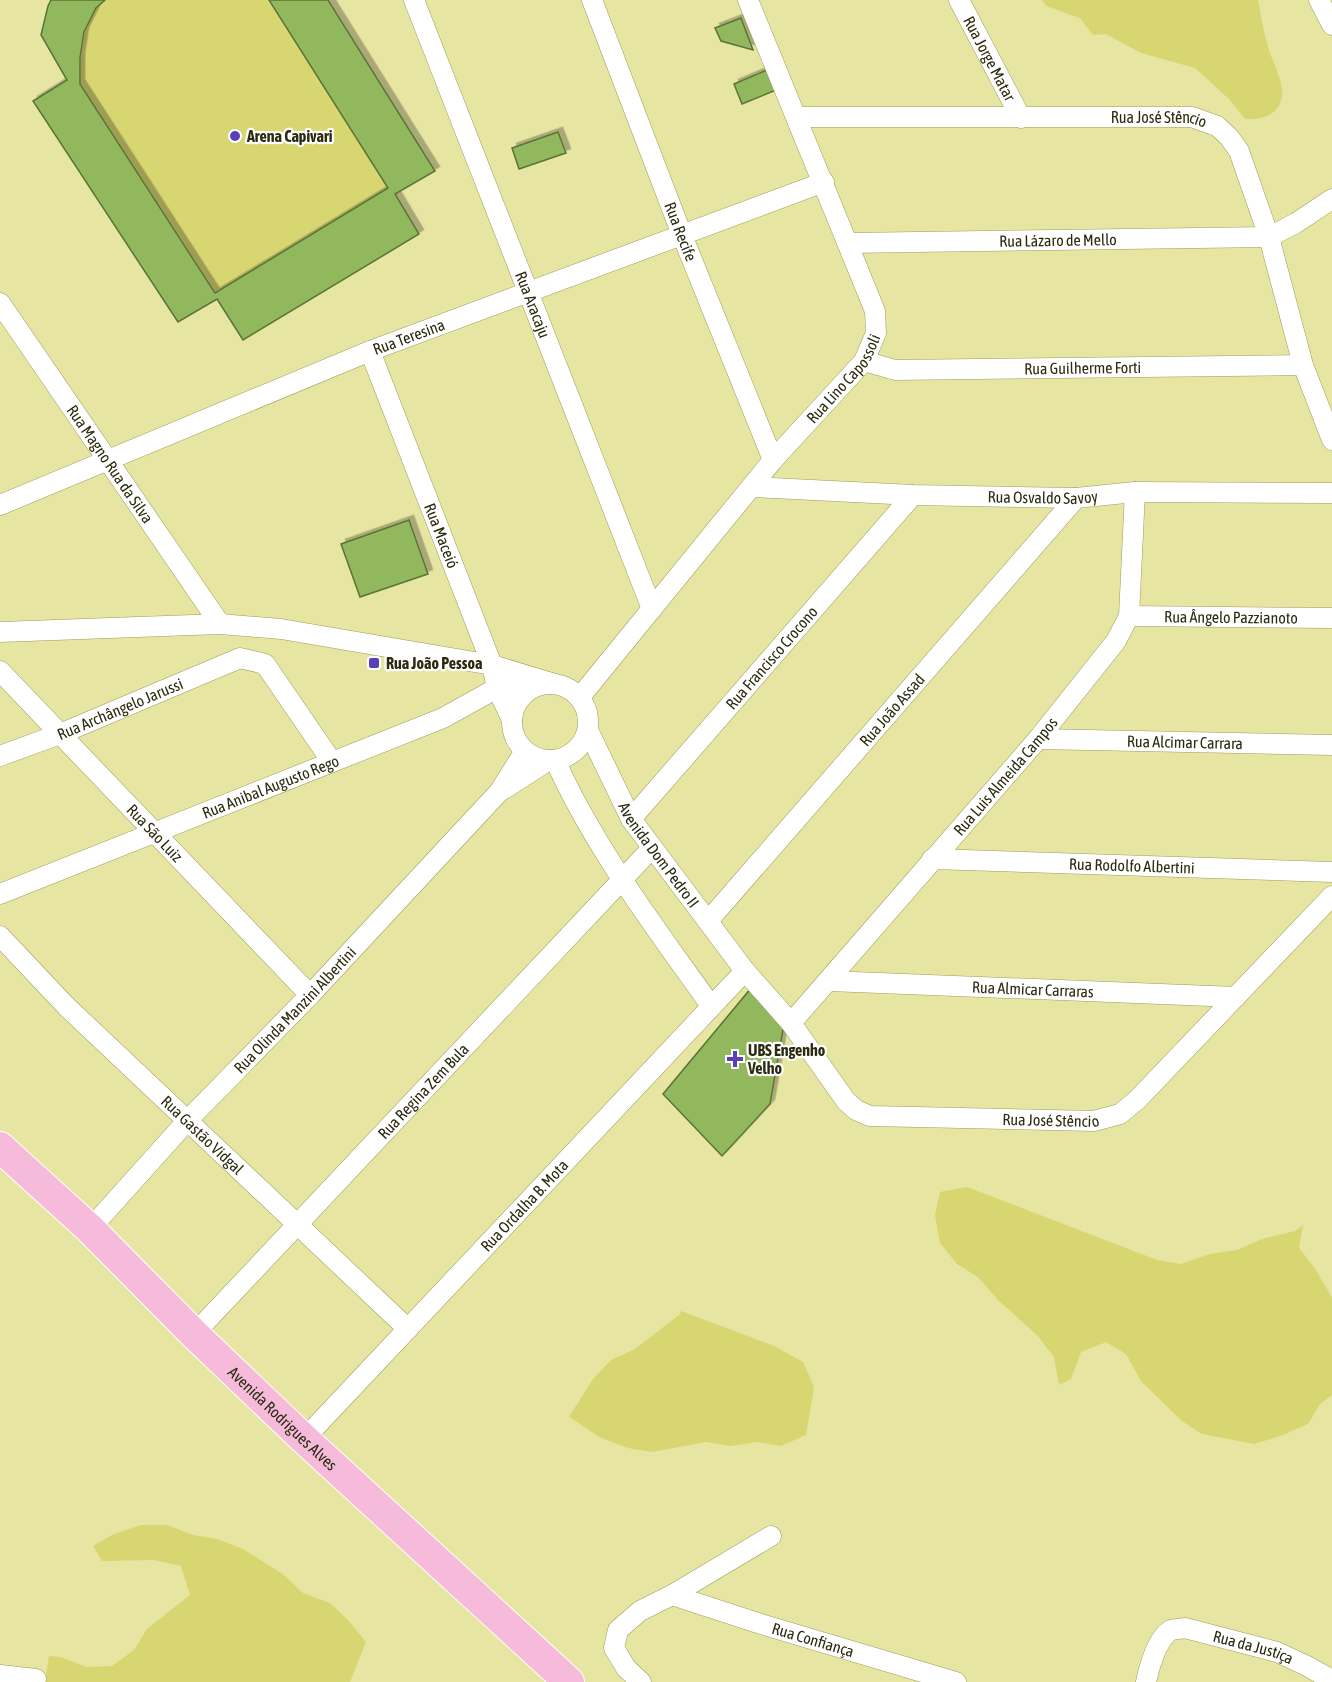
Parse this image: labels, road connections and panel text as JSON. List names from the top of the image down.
{
  "streets": {
    "main road": ["Avenida Rodrigues Alves"],
    "street": [
      "Rua Jorge Matar",
      "Rua José Stêncio",
      "Rua Recife",
      "Rua Lázaro de Mello",
      "Rua Aracaju",
      "Rua Teresina",
      "Rua Guilherme Forti",
      "Rua Lino Capossoli",
      "Rua Magno Rua da Silva",
      "Rua Osvaldo Savoy",
      "Rua Maceió",
      "Rua Ângelo Pazzianoto",
      "Rua Francisco Crocono",
      "Rua Archângelo Jarussi",
      "Rua João Assad",
      "Rua Alcimar Carrara",
      "Rua Luis Almeida Campos",
      "Rua Anibal Augusto Rego",
      "Rua São Luiz",
      "Avenida Dom Pedro II",
      "Rua Rodolfo Albertini",
      "Rua Almicar Carraras",
      "Rua Olinda Manzini Albertini",
      "Rua Regina Zem Bula",
      "Rua Gastão Vidgal",
      "Rua Ordalha B. Mota",
      "Rua Confiança",
      "Rua da Justiça"
    ]
  },
  "crossings": [
    ["Rua Jorge Matar", "Rua José Stêncio"],
    ["Rua José Stêncio", "Rua Lázaro de Mello"],
    ["Rua José Stêncio", "Rua Guilherme Forti"],
    ["Rua José Stêncio", "Rua Lino Capossoli"],
    ["Rua José Stêncio", "Rua Luis Almeida Campos"],
    ["Rua José Stêncio", "Avenida Dom Pedro II"],
    ["Rua José Stêncio", "Rua Almicar Carraras"],
    ["Rua José Stêncio", "Rua Ordalha B. Mota"],
    ["Rua Recife", "Rua Teresina"],
    ["Rua Recife", "Rua Lino Capossoli"],
    ["Rua Lázaro de Mello", "Rua Lino Capossoli"],
    ["Rua Aracaju", "Rua Teresina"],
    ["Rua Aracaju", "Rua Lino Capossoli"],
    ["Rua Teresina", "Rua Lino Capossoli"],
    ["Rua Teresina", "Rua Magno Rua da Silva"],
    ["Rua Teresina", "Rua Maceió"],
    ["Rua Guilherme Forti", "Rua Lino Capossoli"],
    ["Rua Lino Capossoli", "Rua Osvaldo Savoy"],
    ["Rua Lino Capossoli", "Rua Maceió"],
    ["Rua Lino Capossoli", "Rua Anibal Augusto Rego"],
    ["Rua Lino Capossoli", "Avenida Dom Pedro II"],
    ["Rua Lino Capossoli", "Rua Olinda Manzini Albertini"],
    ["Rua Osvaldo Savoy", "Rua Francisco Crocono"],
    ["Rua Osvaldo Savoy", "Rua João Assad"],
    ["Rua Osvaldo Savoy", "Rua Luis Almeida Campos"],
    ["Rua Maceió", "Rua Anibal Augusto Rego"],
    ["Rua Maceió", "Avenida Dom Pedro II"],
    ["Rua Maceió", "Rua Olinda Manzini Albertini"],
    ["Rua Ângelo Pazzianoto", "Rua Luis Almeida Campos"],
    ["Rua Francisco Crocono", "Avenida Dom Pedro II"],
    ["Rua Archângelo Jarussi", "Rua Anibal Augusto Rego"],
    ["Rua Archângelo Jarussi", "Rua São Luiz"],
    ["Rua João Assad", "Avenida Dom Pedro II"],
    ["Rua Alcimar Carrara", "Rua Luis Almeida Campos"],
    ["Rua Luis Almeida Campos", "Rua Rodolfo Albertini"],
    ["Rua Luis Almeida Campos", "Rua Almicar Carraras"],
    ["Rua Anibal Augusto Rego", "Rua São Luiz"],
    ["Rua Anibal Augusto Rego", "Avenida Dom Pedro II"],
    ["Rua Anibal Augusto Rego", "Rua Olinda Manzini Albertini"],
    ["Rua São Luiz", "Rua Olinda Manzini Albertini"],
    ["Avenida Dom Pedro II", "Rua Olinda Manzini Albertini"],
    ["Avenida Dom Pedro II", "Rua Regina Zem Bula"],
    ["Avenida Dom Pedro II", "Rua Ordalha B. Mota"],
    ["Rua Olinda Manzini Albertini", "Rua Gastão Vidgal"],
    ["Rua Olinda Manzini Albertini", "Avenida Rodrigues Alves"],
    ["Rua Regina Zem Bula", "Rua Gastão Vidgal"],
    ["Rua Regina Zem Bula", "Avenida Rodrigues Alves"],
    ["Rua Gastão Vidgal", "Rua Ordalha B. Mota"],
    ["Rua Ordalha B. Mota", "Avenida Rodrigues Alves"]
  ],
  "places": {
    "other": ["Arena Capivari"],
    "transit": ["Rua João Pessoa"],
    "health": ["UBS Engenho Velho"]
  }
}
